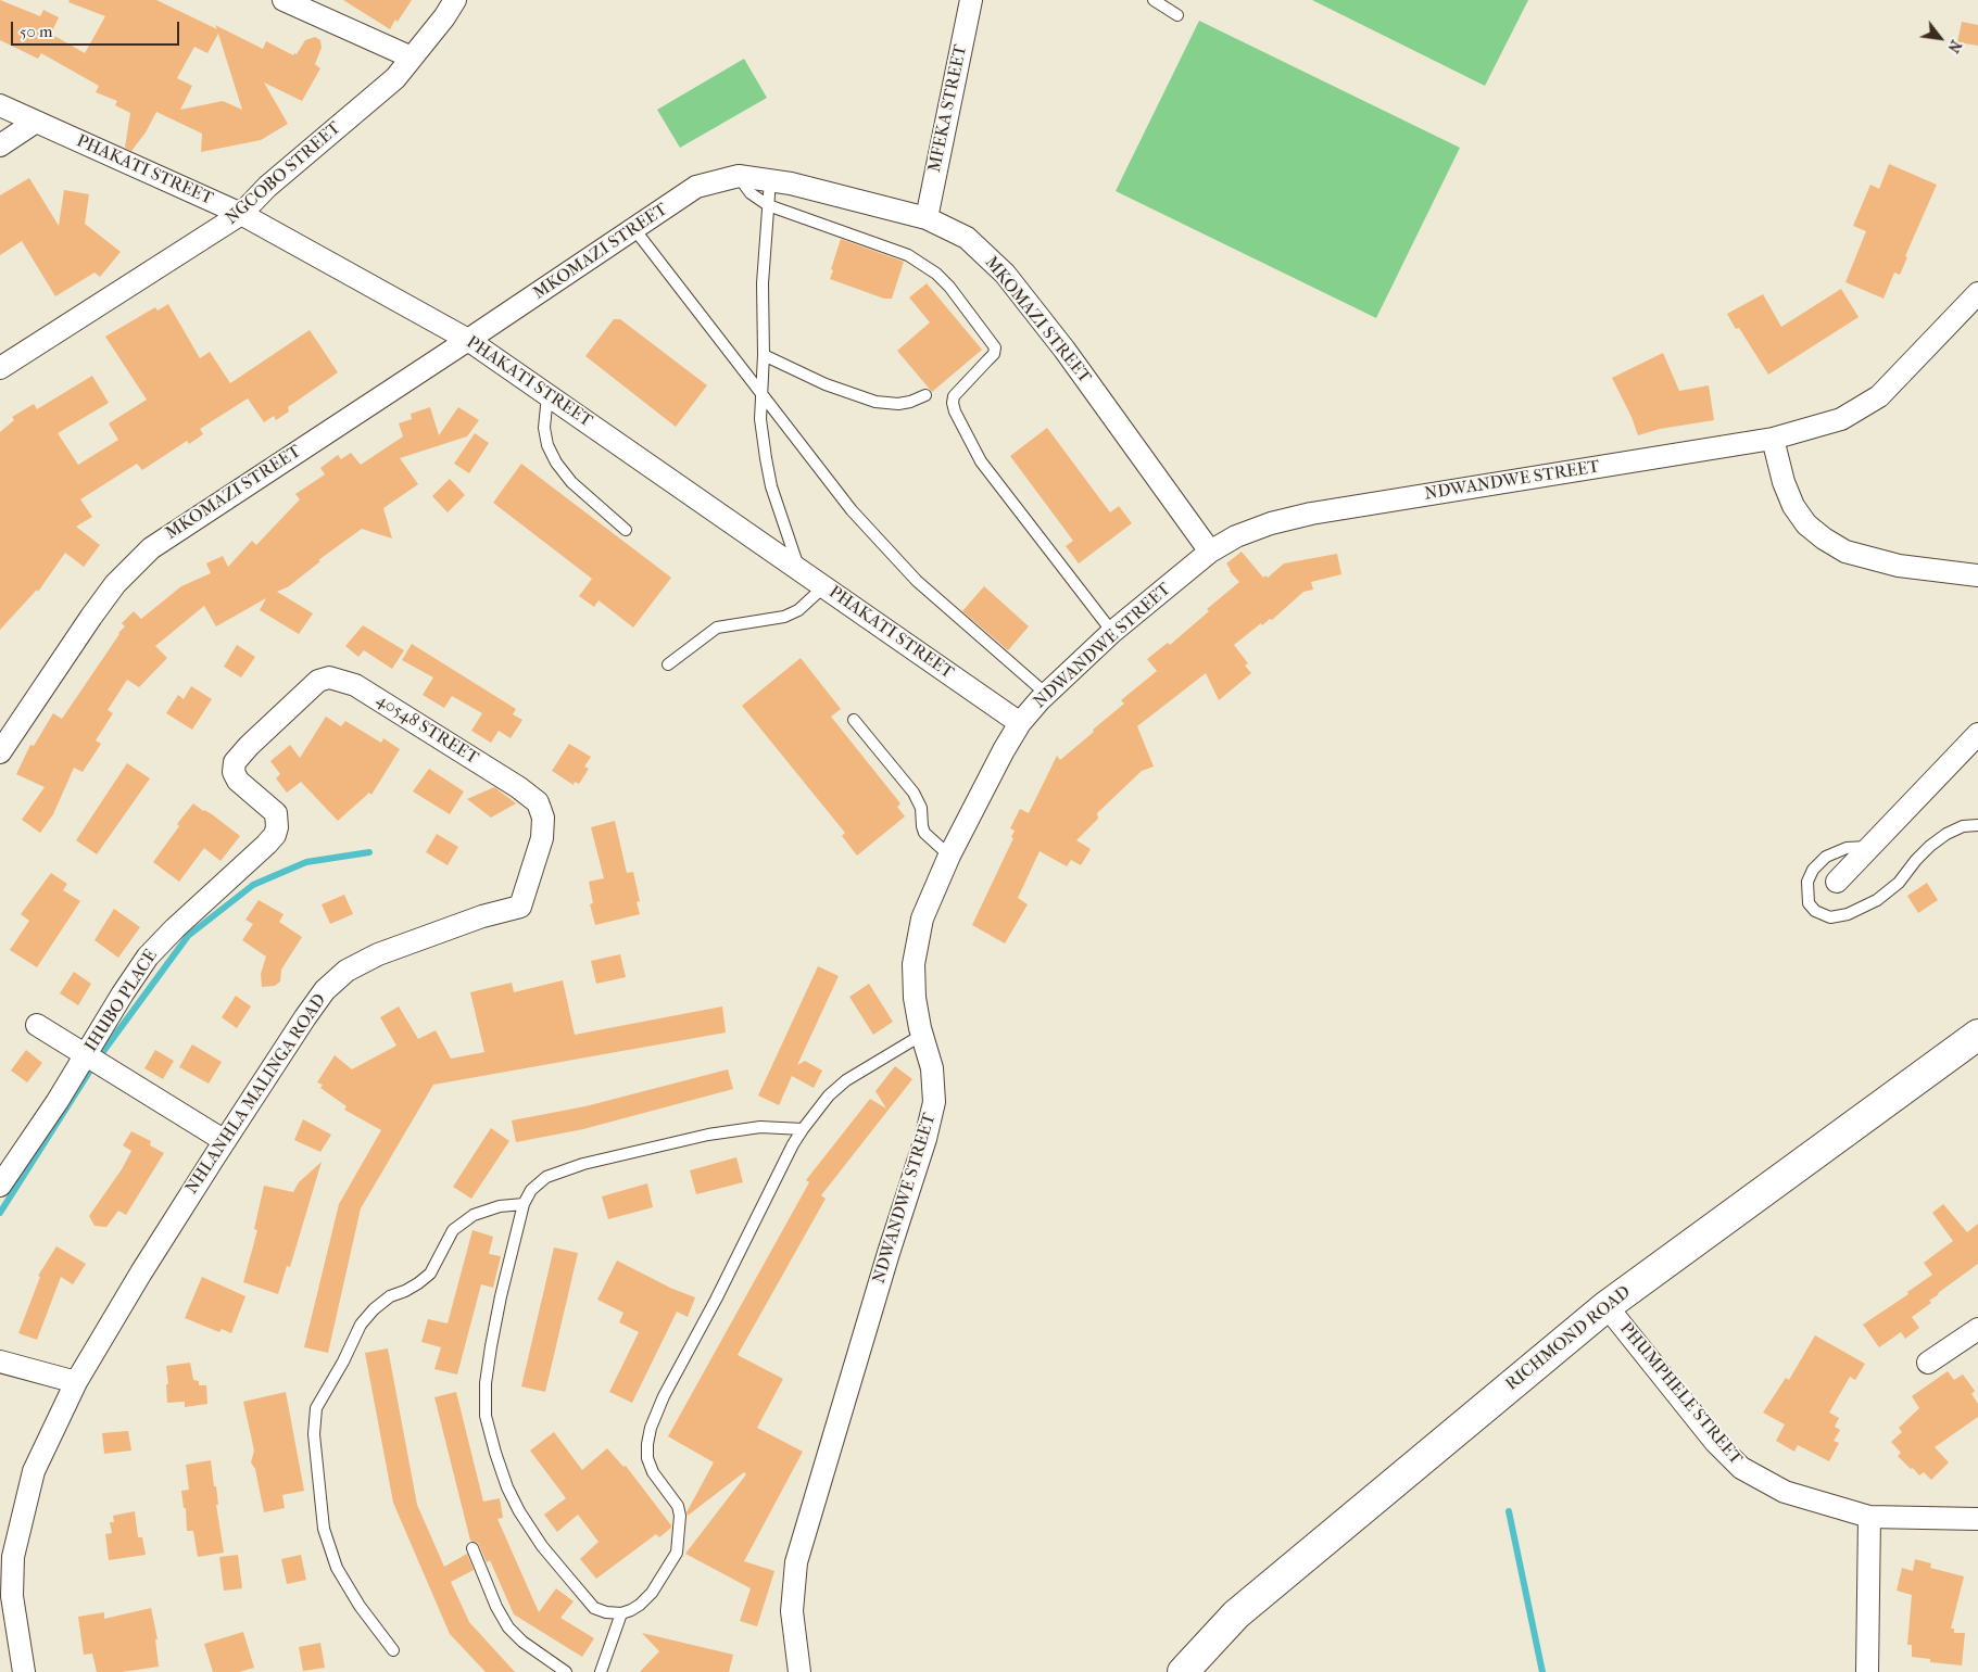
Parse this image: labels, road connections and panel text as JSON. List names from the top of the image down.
{
  "streets": {
    "highway": ["RICHMOND ROAD"],
    "street": [
      "MFEKA STREET",
      "PHAKATI STREET",
      "NGCOBO STREET",
      "MKOMAZI STREET",
      "NDWANDWE STREET",
      "40548 STREET",
      "IHUBO PLACE",
      "NHLANHLA MALINGA ROAD",
      "PHUMPHELE STREET"
    ]
  },
  "crossings": [
    ["MFEKA STREET", "MKOMAZI STREET"],
    ["PHAKATI STREET", "NGCOBO STREET"],
    ["PHAKATI STREET", "MKOMAZI STREET"],
    ["PHAKATI STREET", "NDWANDWE STREET"],
    ["MKOMAZI STREET", "NDWANDWE STREET"],
    ["40548 STREET", "IHUBO PLACE"],
    ["40548 STREET", "NHLANHLA MALINGA ROAD"],
    ["RICHMOND ROAD", "PHUMPHELE STREET"]
  ],
  "scale_bar": "50 m",
  "north": "bottom right"
}
